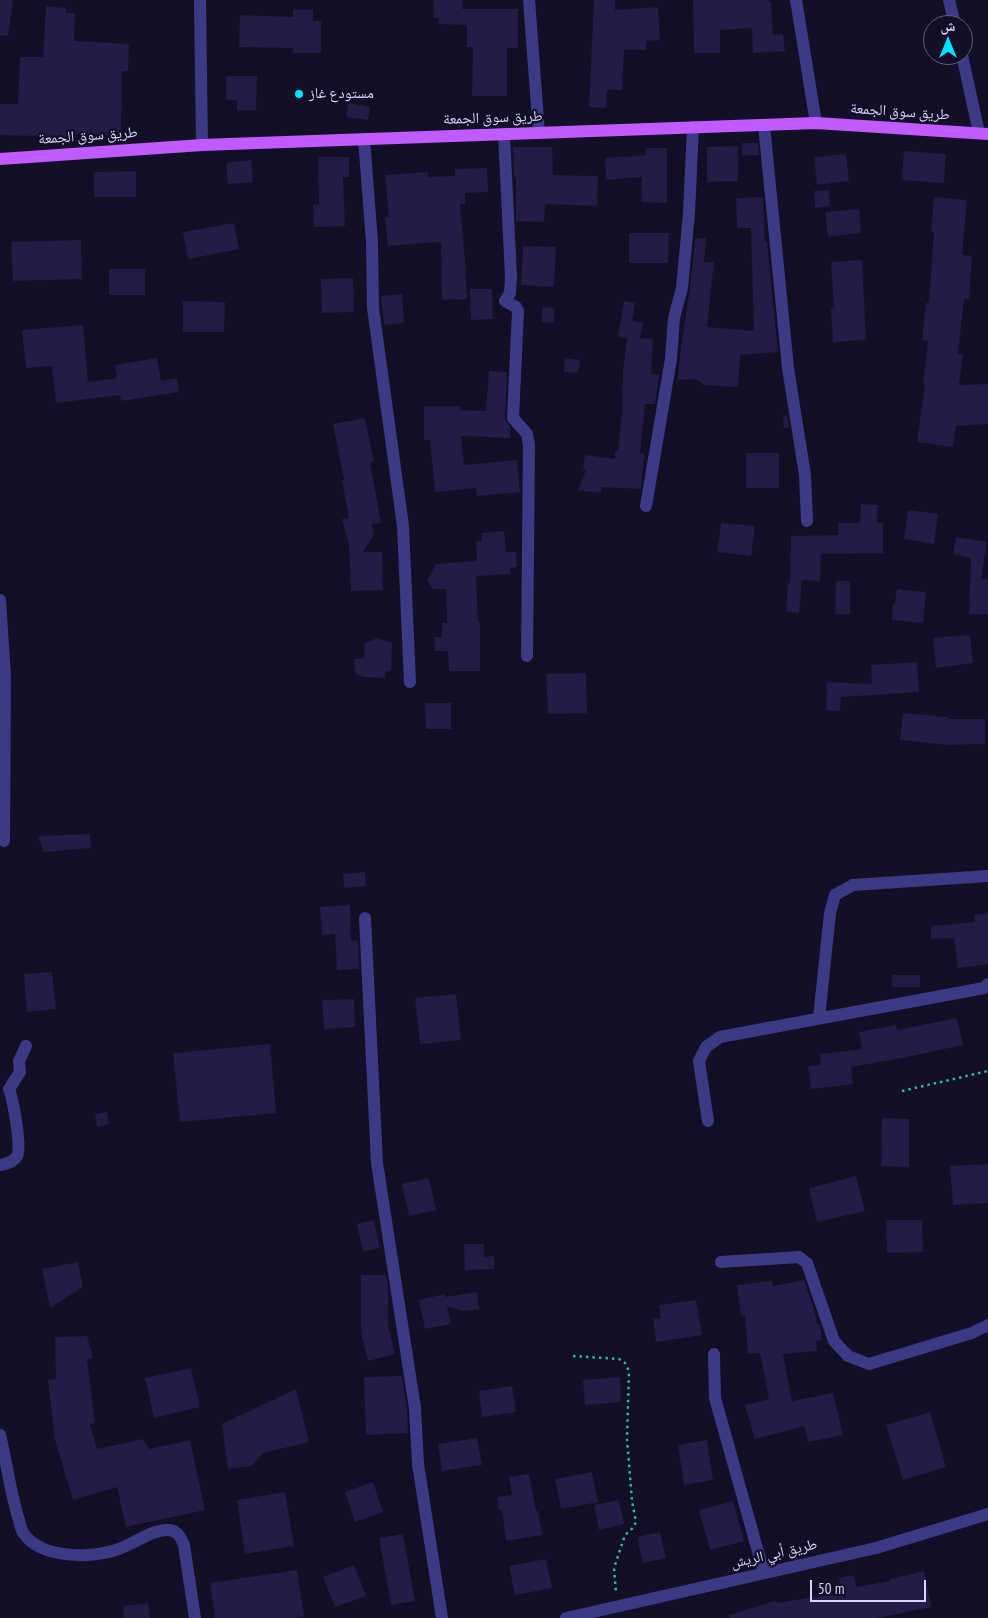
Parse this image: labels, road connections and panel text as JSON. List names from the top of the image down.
{
  "streets": {
    "main road": ["طريق سوق الجمعة"],
    "street": ["طريق أبي الريش"]
  },
  "places": ["مستودع غاز"],
  "scale_bar": "50 m",
  "north": "top"
}
